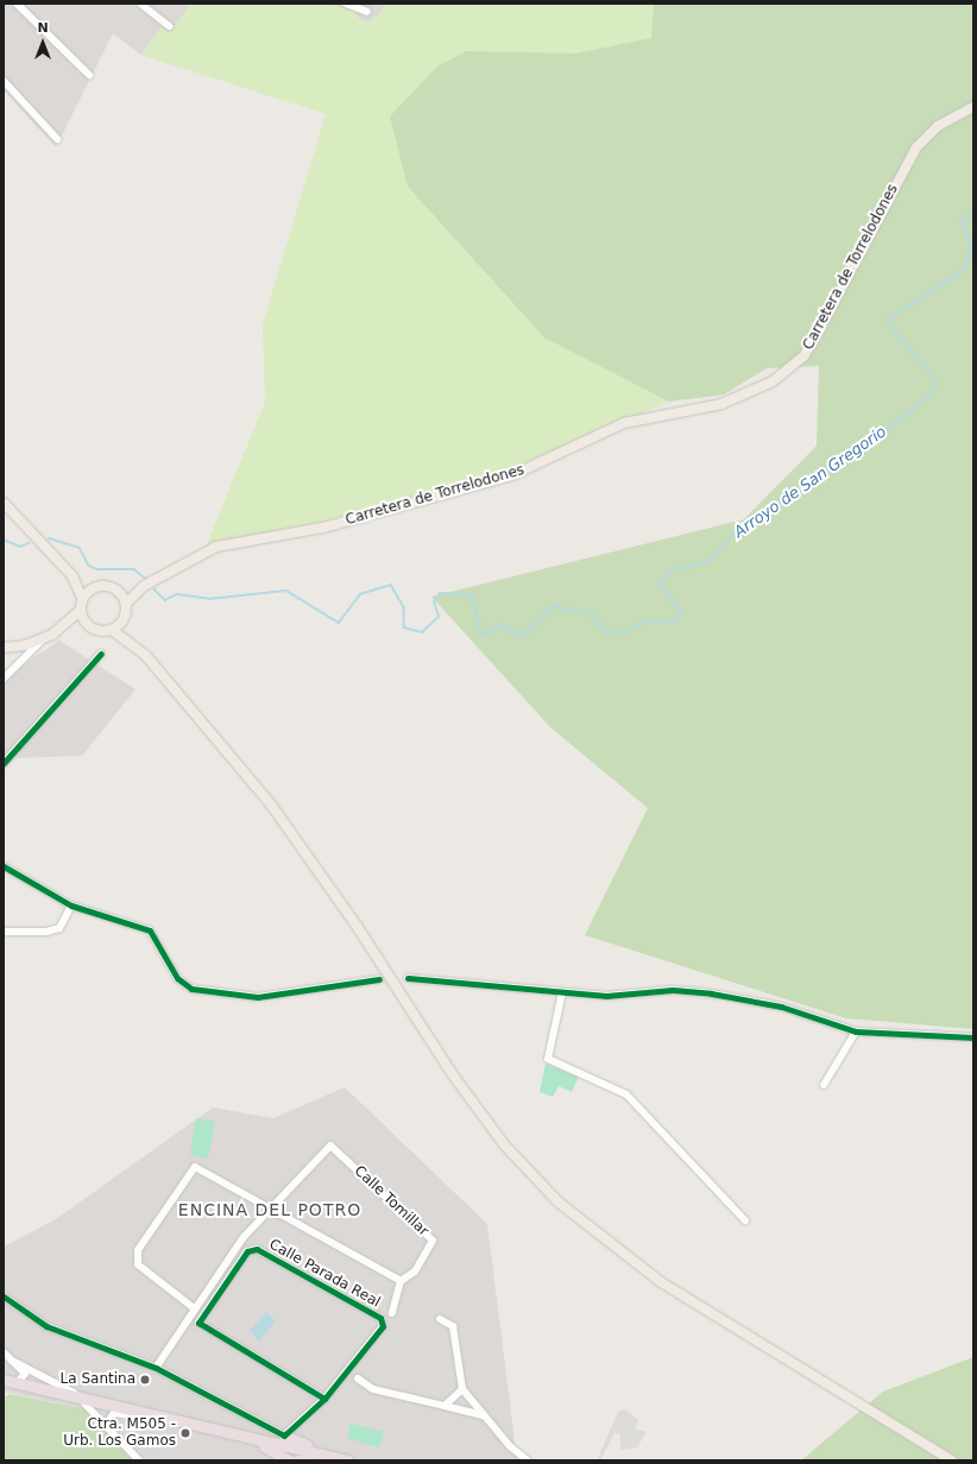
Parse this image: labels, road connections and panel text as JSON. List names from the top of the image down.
{
  "streets": {
    "main road": ["Carretera de Torrelodones"],
    "street": ["Calle Tomillar", "Calle Parada Real"]
  },
  "districts": ["ENCINA DEL POTRO"],
  "water": ["Arroyo de San Gregorio"],
  "places": ["La Santina", "Ctra. M505 - Urb. Los Gamos"],
  "north": "top"
}
